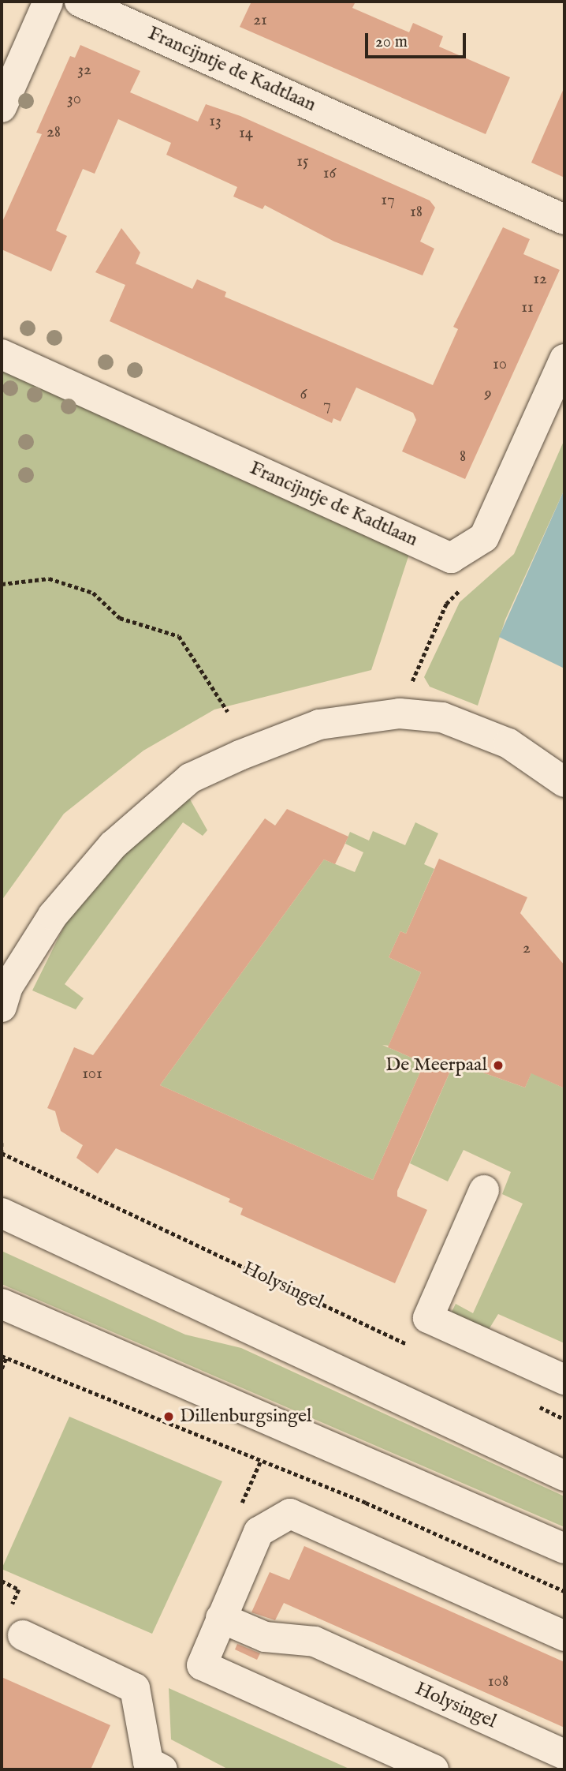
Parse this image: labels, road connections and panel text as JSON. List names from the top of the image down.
{
  "streets": {
    "street": ["Francijntje de Kadtlaan", "Holysingel"]
  },
  "places": ["De Meerpaal", "Dillenburgsingel"],
  "house_numbers": [
    "21",
    "32",
    "30",
    "13",
    "28",
    "14",
    "15",
    "16",
    "17",
    "18",
    "12",
    "11",
    "10",
    "9",
    "6",
    "7",
    "8",
    "2",
    "101",
    "108"
  ],
  "scale_bar": "20 m"
}
